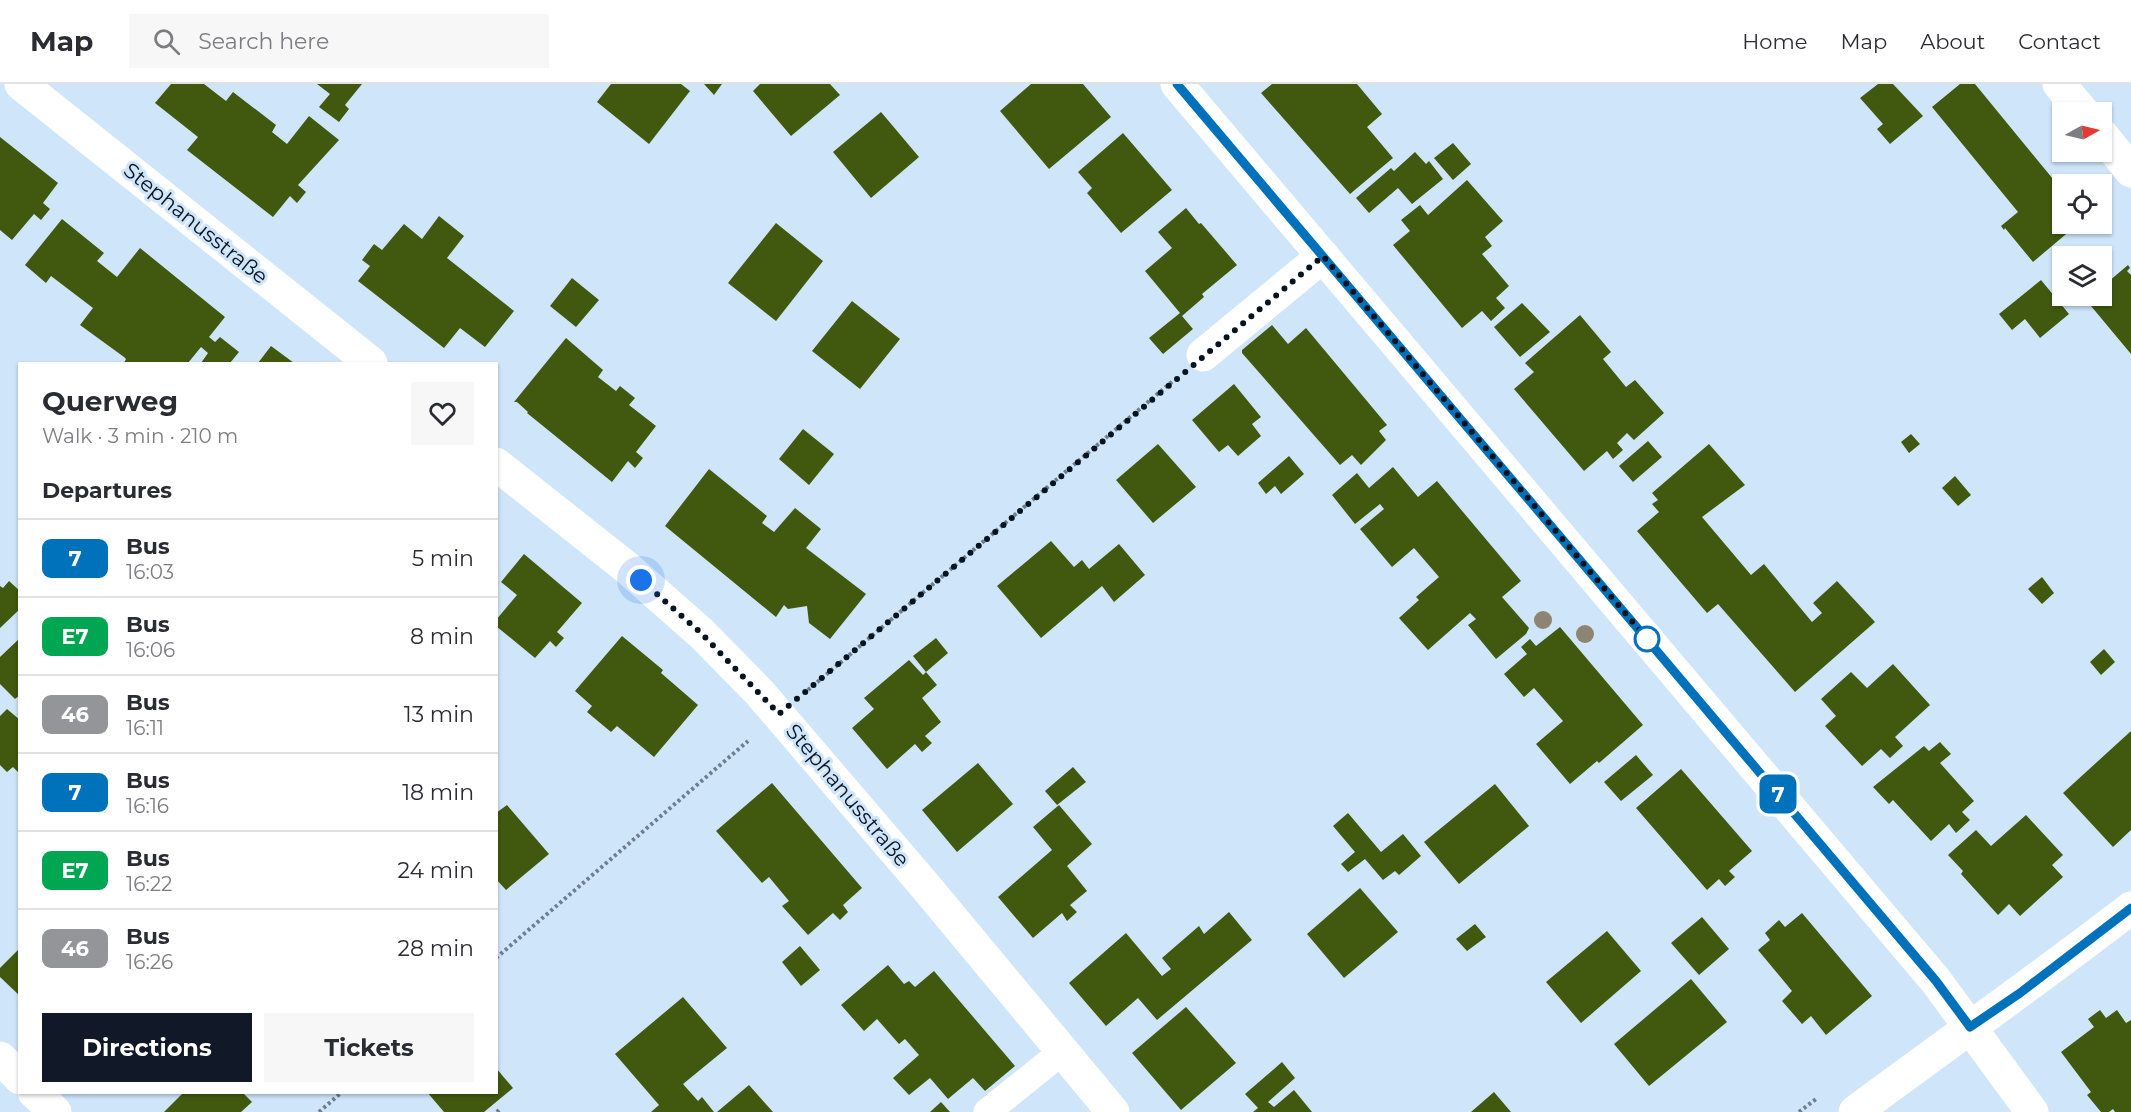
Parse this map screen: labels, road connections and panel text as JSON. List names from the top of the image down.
{
  "streets": {
    "street": ["Stephanusstraße"]
  },
  "lines": ["bus line 7"],
  "north": "right",
  "page": {
    "header": "Map",
    "search": "Search here",
    "nav": [
      "Home",
      "Map",
      "About",
      "Contact"
    ],
    "on_map": "7",
    "heading": [
      ["Querweg", "Walk · 3 min · 210 m"],
      "Departures"
    ],
    "list": [
      {
        "mark": "7",
        "name": "Bus",
        "note": "16:03",
        "value": "5 min"
      },
      {
        "mark": "E7",
        "name": "Bus",
        "note": "16:06",
        "value": "8 min"
      },
      {
        "mark": "46",
        "name": "Bus",
        "note": "16:11",
        "value": "13 min"
      },
      {
        "mark": "7",
        "name": "Bus",
        "note": "16:16",
        "value": "18 min"
      },
      {
        "mark": "E7",
        "name": "Bus",
        "note": "16:22",
        "value": "24 min"
      },
      {
        "mark": "46",
        "name": "Bus",
        "note": "16:26",
        "value": "28 min"
      }
    ],
    "buttons": ["Directions", "Tickets"]
  }
}
